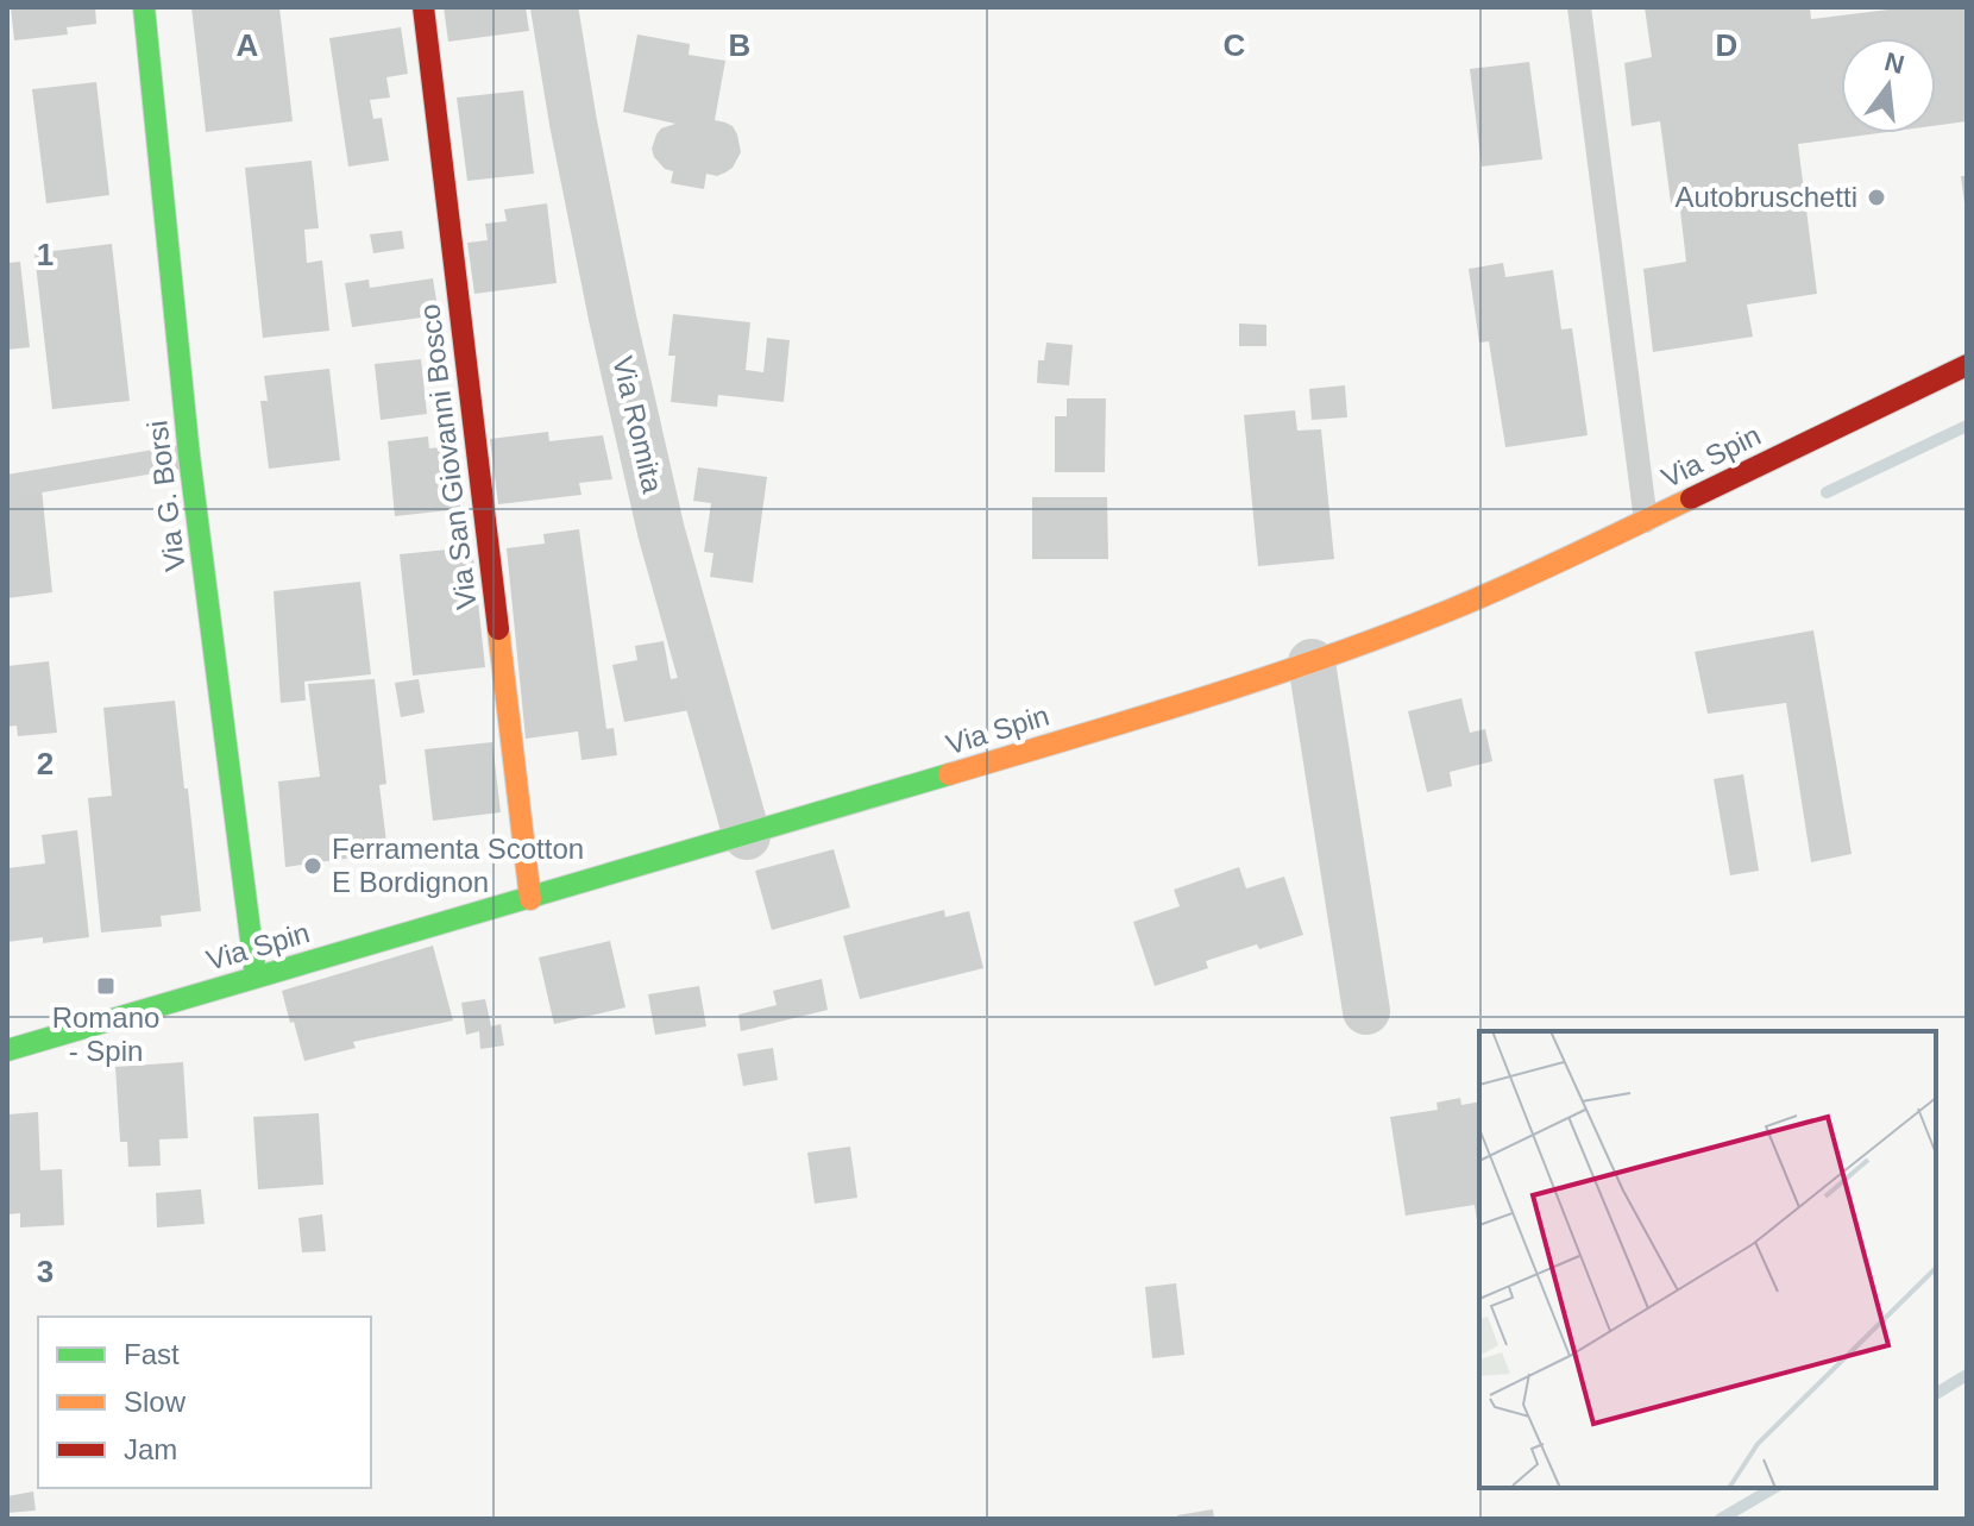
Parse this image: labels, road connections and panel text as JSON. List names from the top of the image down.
{
  "streets": {
    "main road": ["Via San Giovanni Bosco", "Via Spin", "Via G. Borsi"],
    "street": ["Via Romita"]
  },
  "crossings": [
    ["Via Romita", "Via Spin"],
    ["Via San Giovanni Bosco", "Via Spin"],
    ["Via Spin", "Via G. Borsi"]
  ],
  "places": {
    "other": ["Autobruschetti", "Ferramenta Scotton E Bordignon"],
    "transit": ["Romano - Spin"]
  },
  "legend": ["Fast", "Slow", "Jam"],
  "north": "top",
  "grid": {
    "columns": [
      "A",
      "B",
      "C",
      "D"
    ],
    "rows": ["1", "2", "3"]
  }
}
